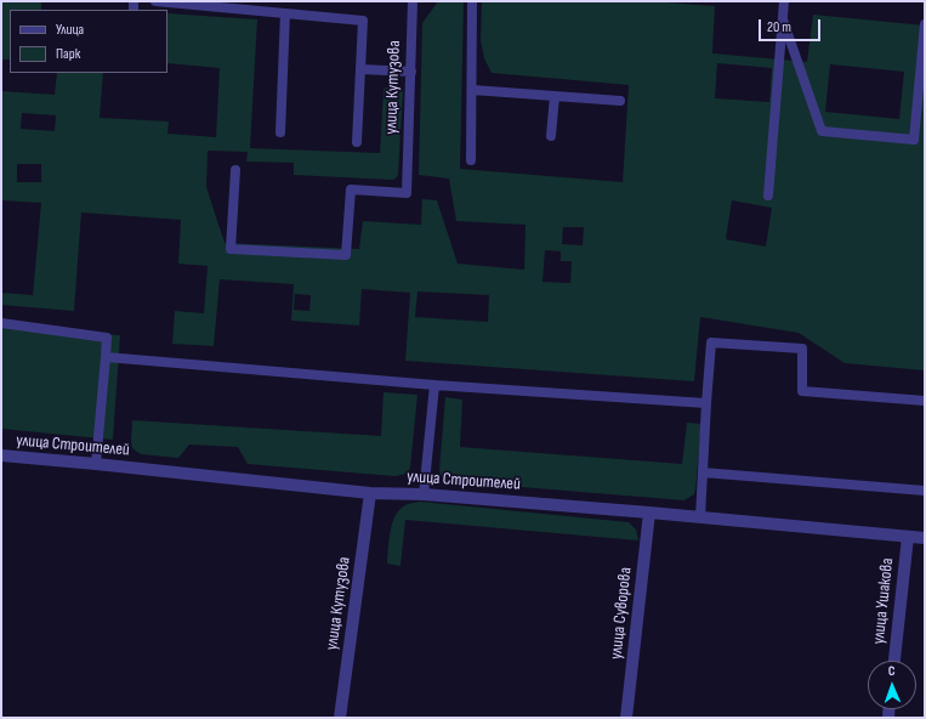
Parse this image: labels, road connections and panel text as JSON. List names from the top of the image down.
{
  "streets": {
    "street": [
      "улица Кутузова",
      "улица Строителей",
      "улица Ушакова",
      "улица Суворова"
    ]
  },
  "crossings": [
    ["улица Кутузова", "улица Строителей"],
    ["улица Строителей", "улица Ушакова"],
    ["улица Строителей", "улица Суворова"]
  ],
  "legend": ["Улица", "Парк"],
  "scale_bar": "20 m",
  "north": "top"
}
